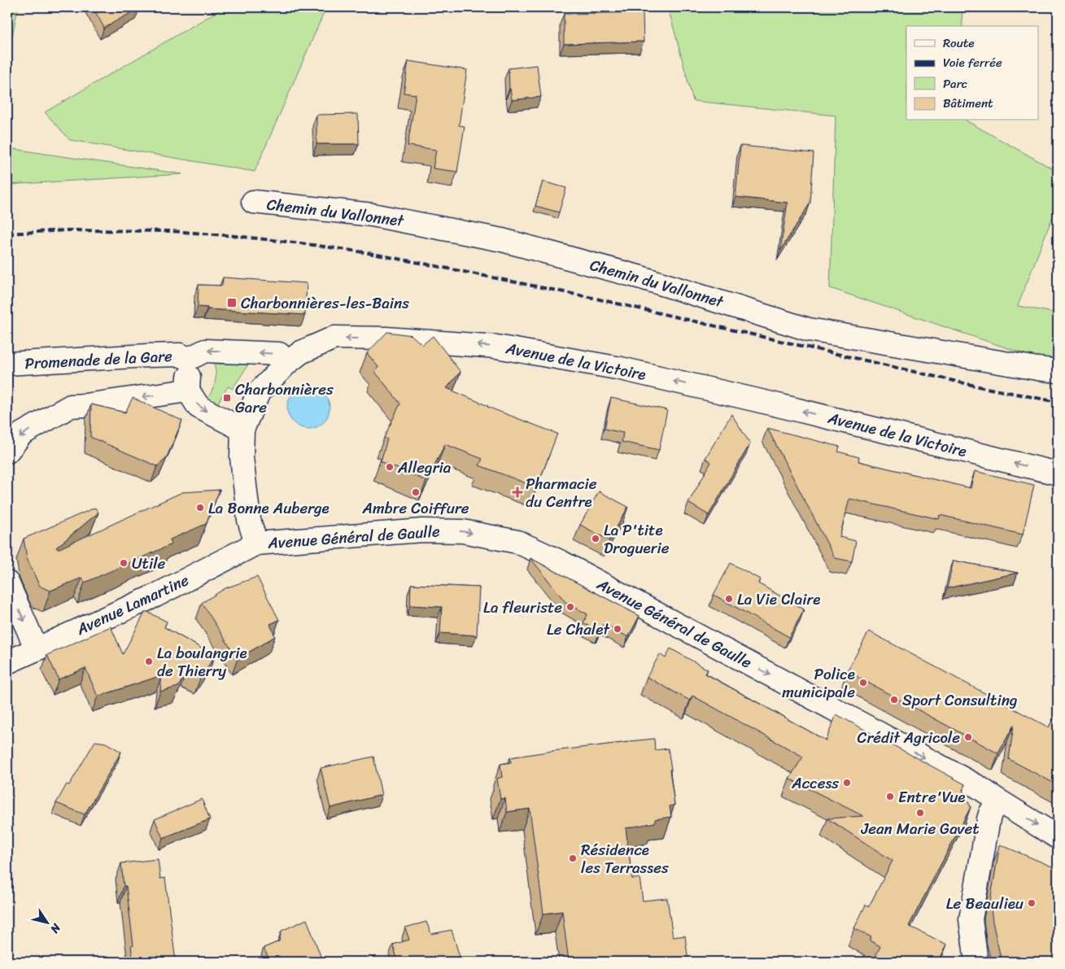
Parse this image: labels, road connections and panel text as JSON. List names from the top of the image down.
{
  "streets": {
    "street": [
      "Chemin du Vallonnet",
      "Promenade de la Gare",
      "Avenue de la Victoire",
      "Avenue Général de Gaulle",
      "Avenue Lamartine"
    ]
  },
  "crossings": [
    ["Avenue de la Victoire", "Avenue Général de Gaulle"],
    ["Avenue de la Victoire", "Avenue Lamartine"],
    ["Avenue Général de Gaulle", "Avenue Lamartine"]
  ],
  "one_way": ["Avenue de la Victoire", "Avenue Général de Gaulle"],
  "places": {
    "transit": ["Charbonnières-les-Bains", "Charbonnières Gare"],
    "other": [
      "Allegria",
      "Ambre Coiffure",
      "La Bonne Auberge",
      "La P'tite Droguerie",
      "Utile",
      "La Vie Claire",
      "La fleuriste",
      "Le Chalet",
      "La boulangrie de Thierry",
      "Police municipale",
      "Sport Consulting",
      "Crédit Agricole",
      "Access",
      "Entre'Vue",
      "Jean Marie Gavet",
      "Résidence les Terrasses",
      "Le Beaulieu"
    ],
    "health": ["Pharmacie du Centre"]
  },
  "legend": [
    "Route",
    "Voie ferrée",
    "Parc",
    "Bâtiment"
  ],
  "north": "bottom right"
}
